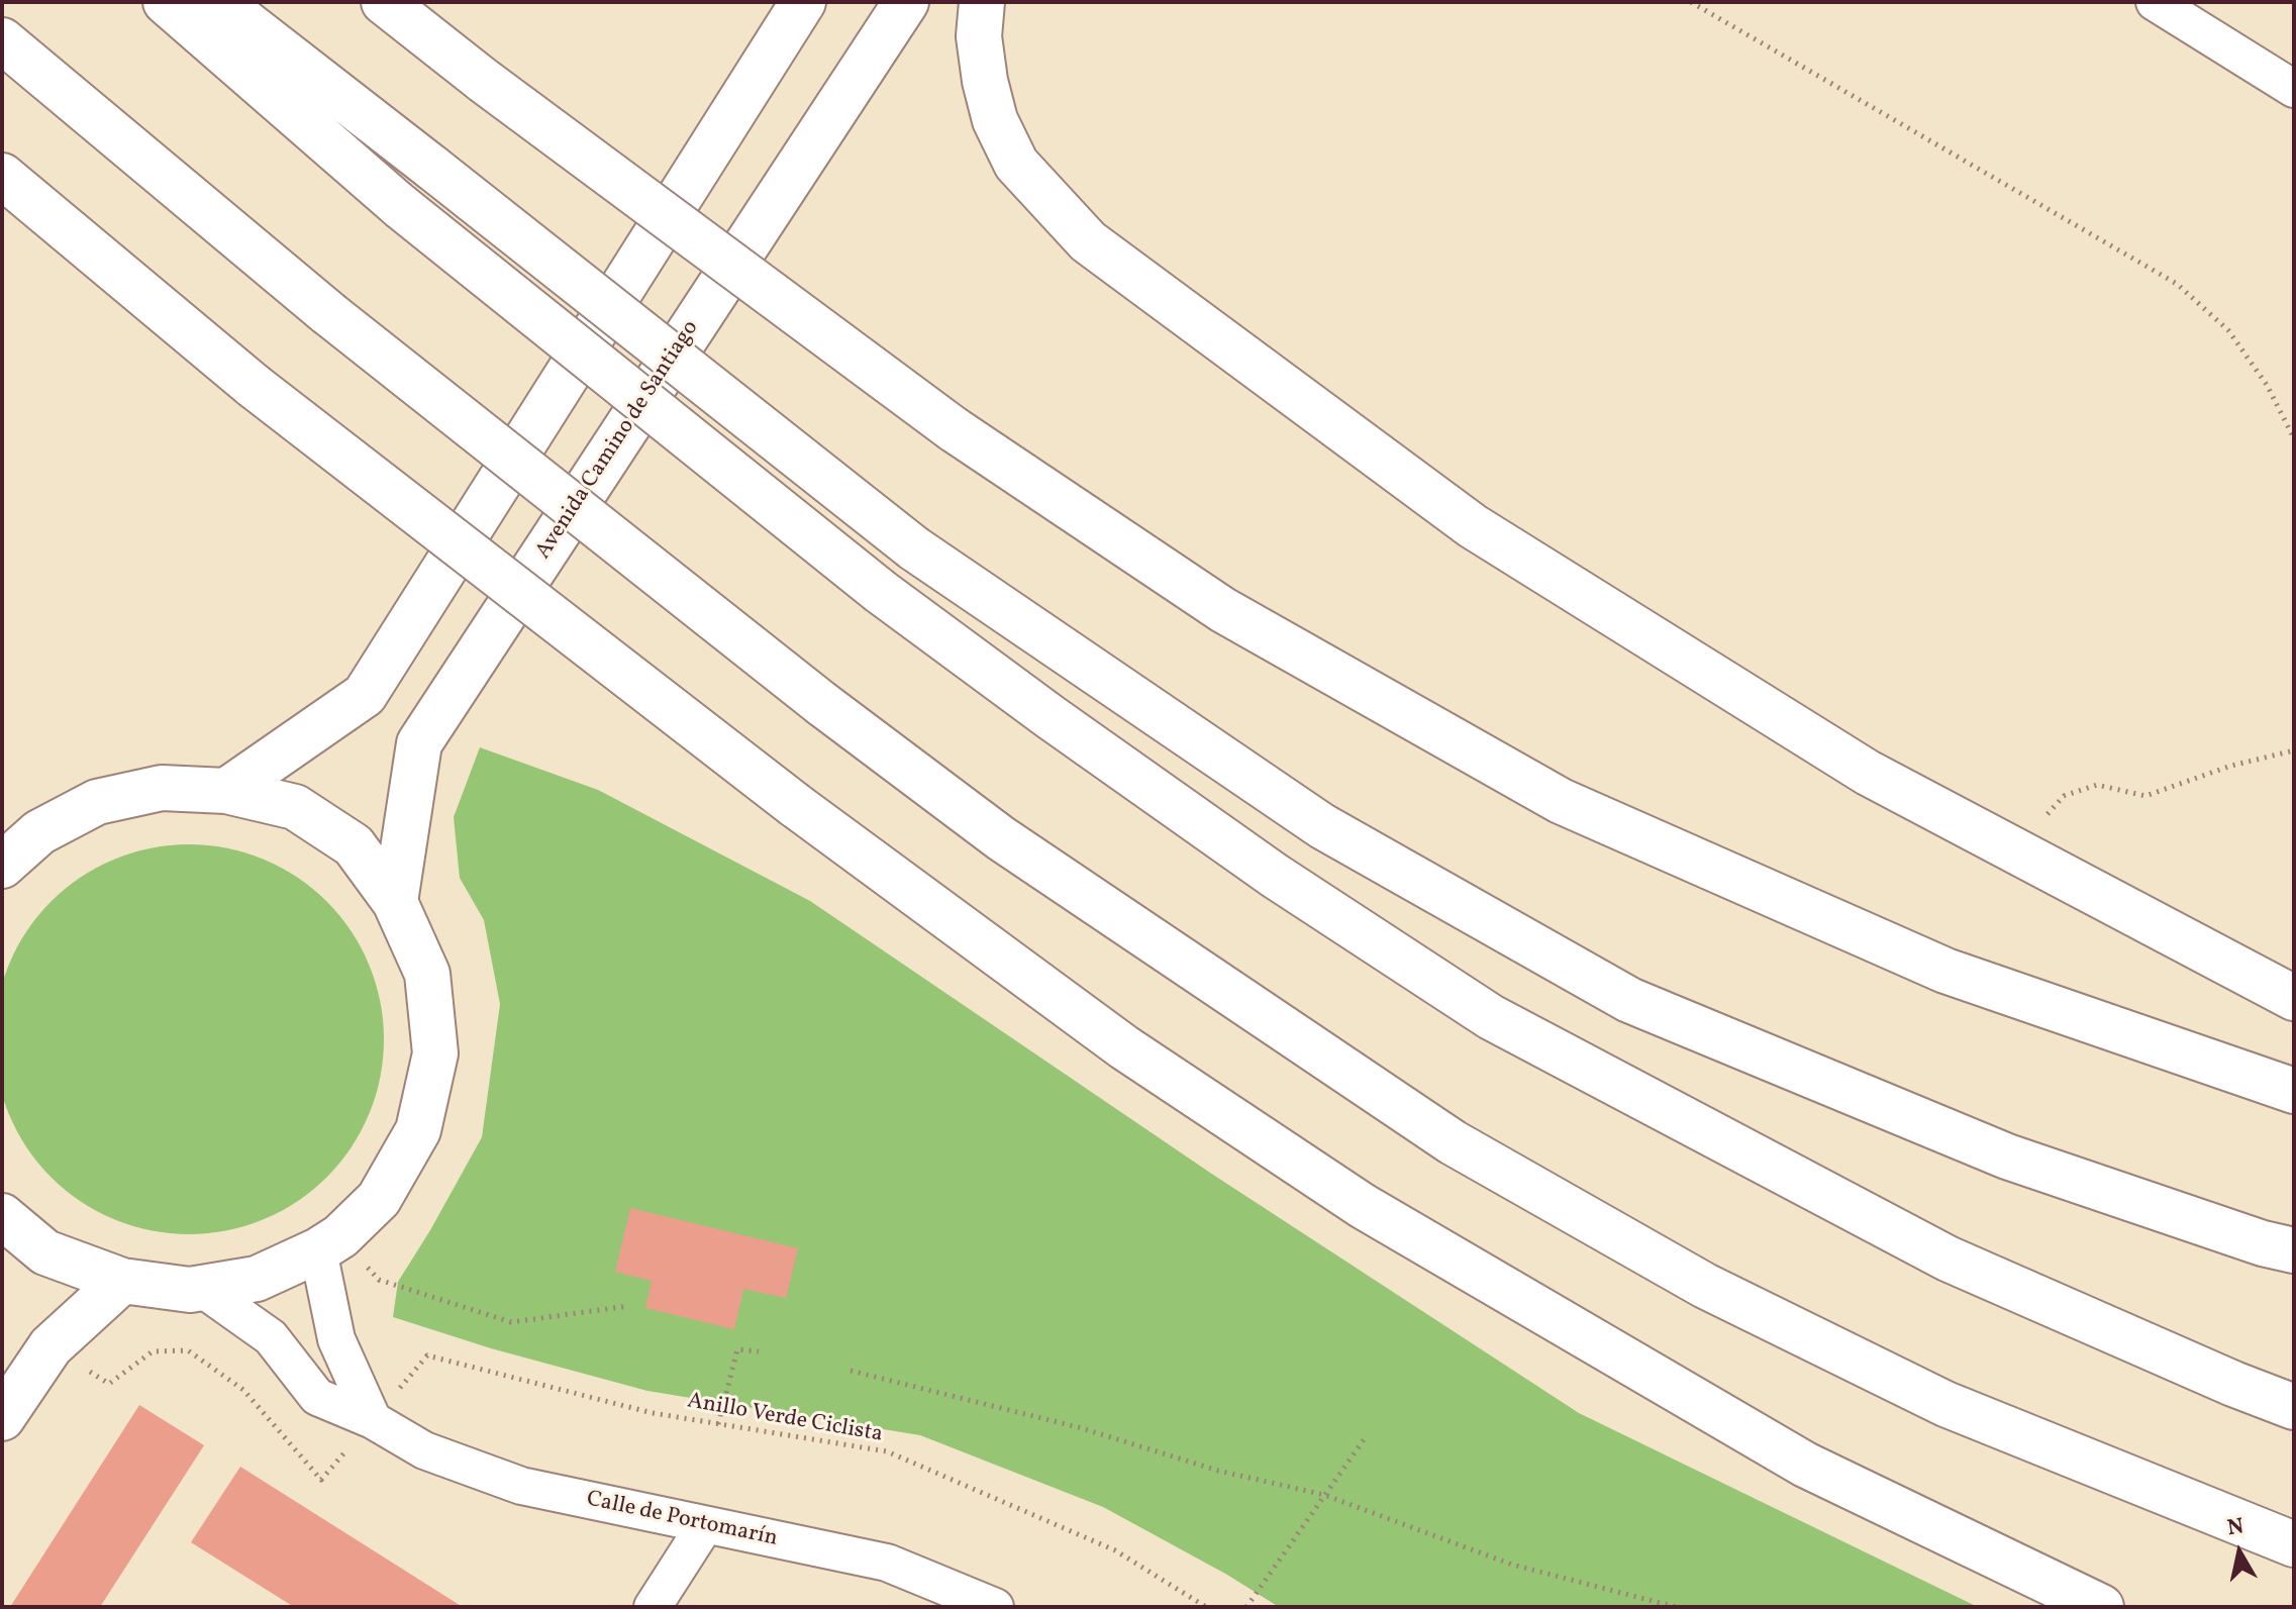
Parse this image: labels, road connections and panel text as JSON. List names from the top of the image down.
{
  "streets": {
    "main road": ["Avenida Camino de Santiago"],
    "street": ["Calle de Portomarín"],
    "path": ["Anillo Verde Ciclista"]
  },
  "north": "top"
}
